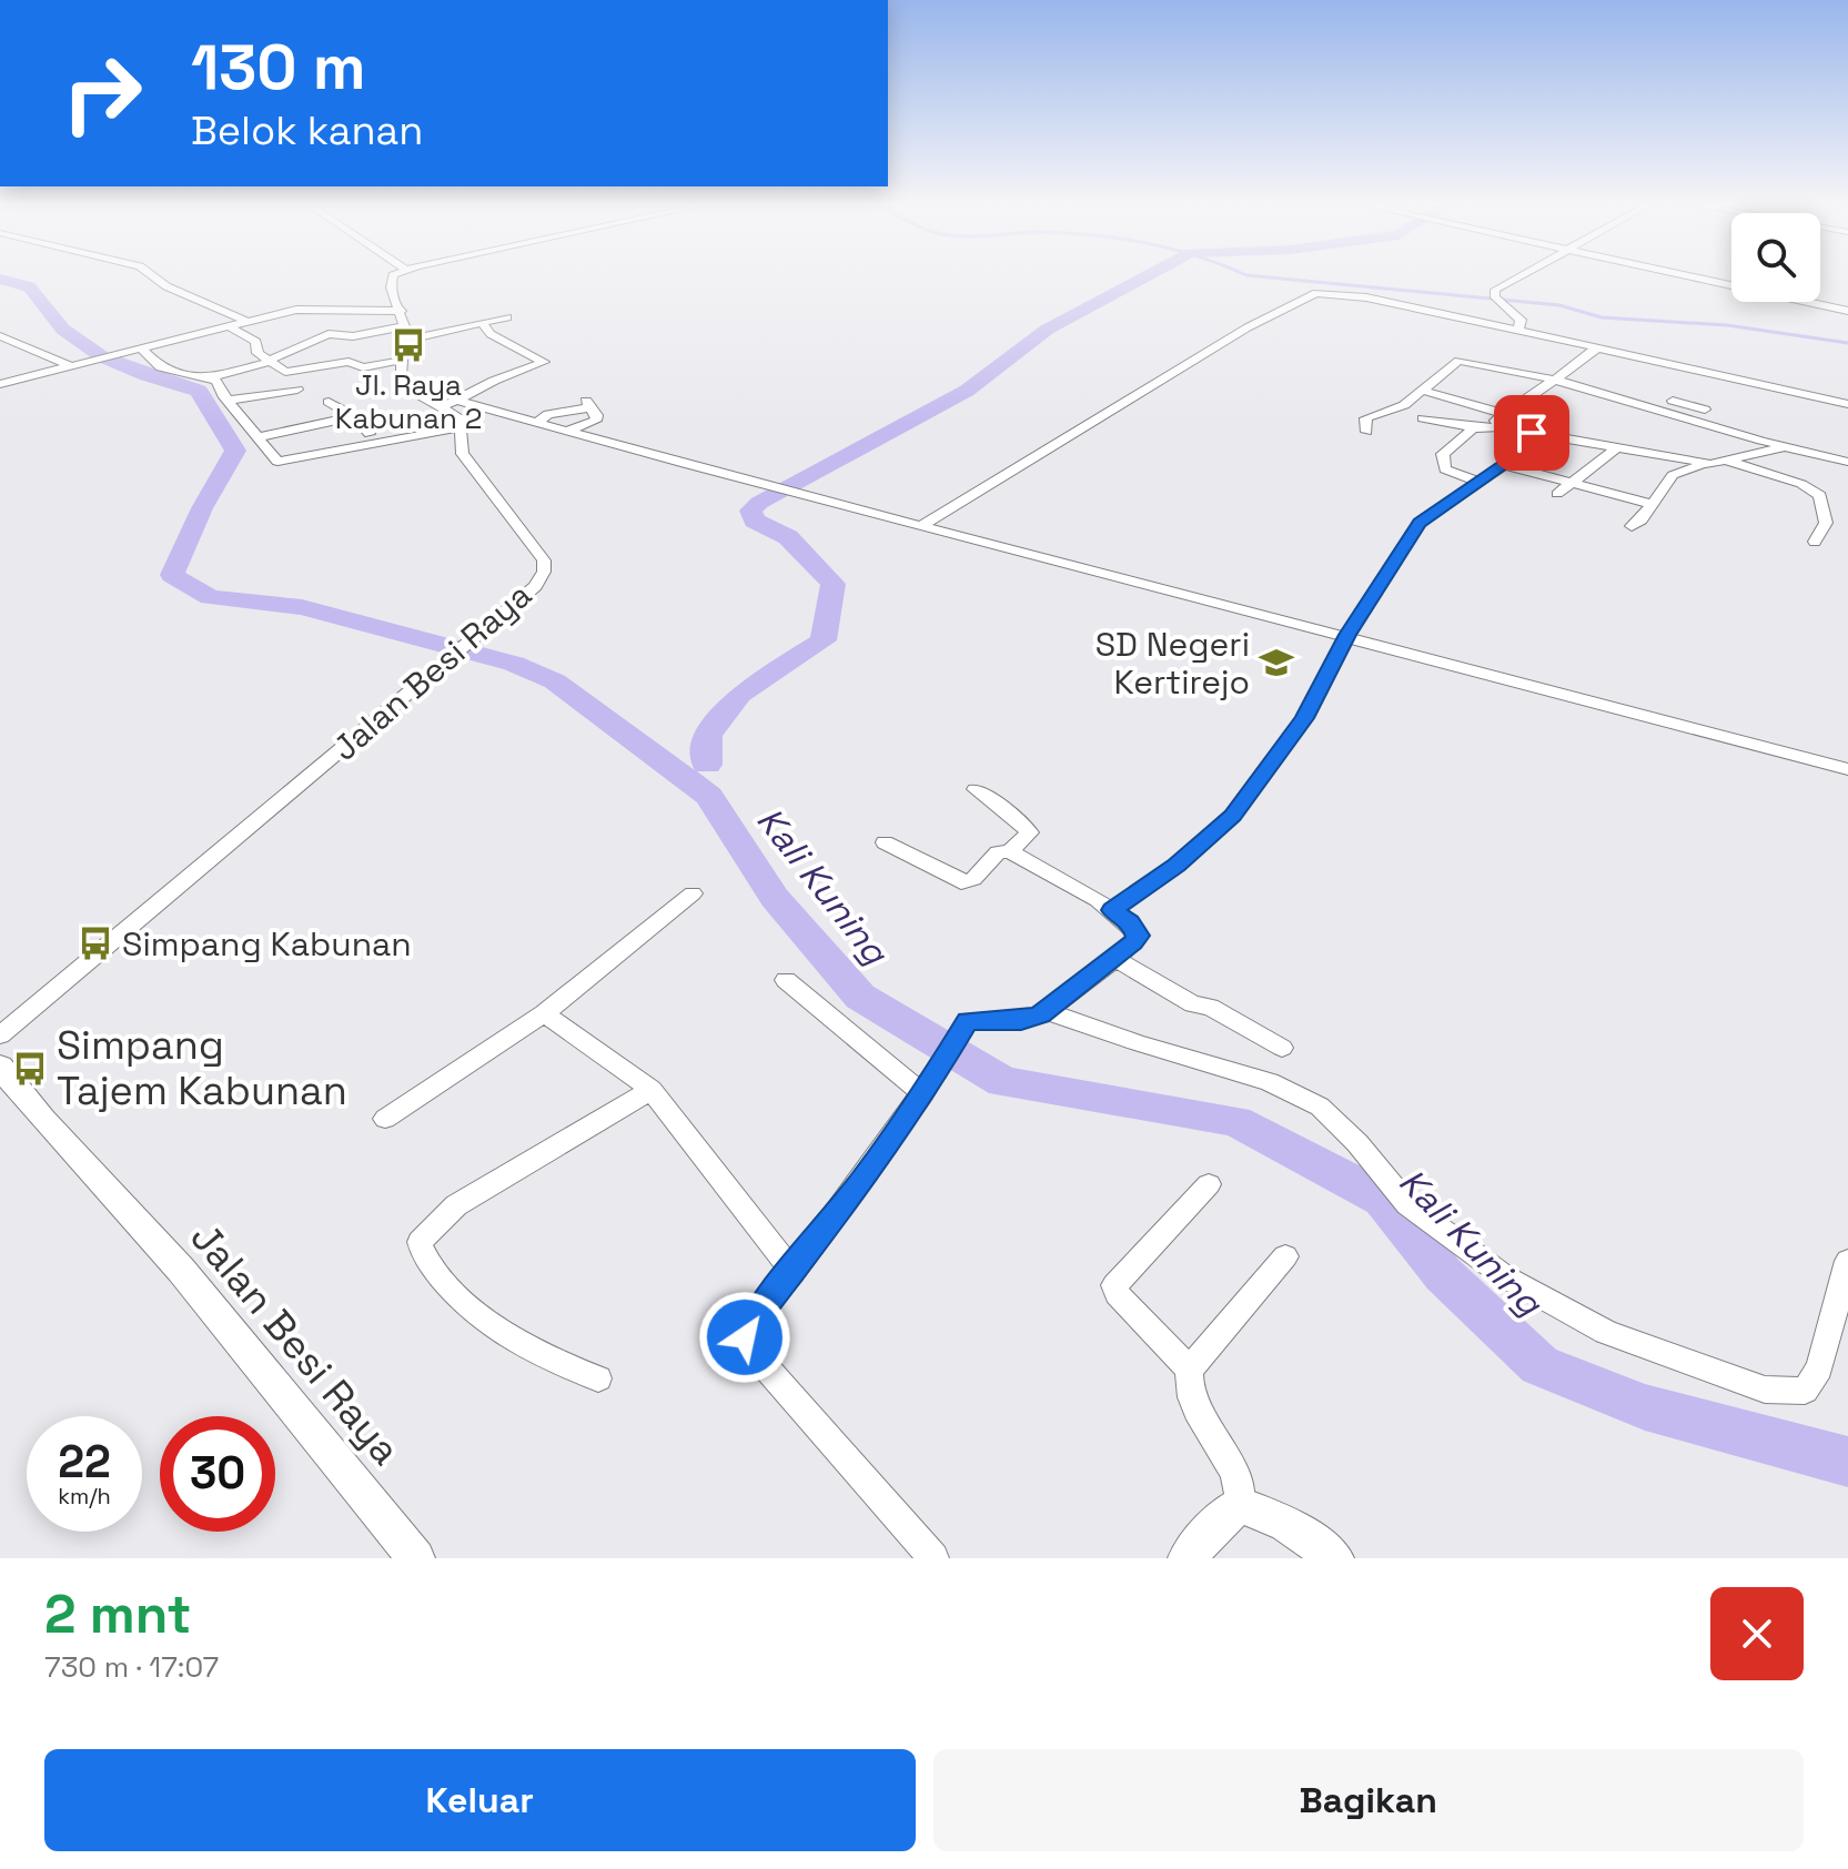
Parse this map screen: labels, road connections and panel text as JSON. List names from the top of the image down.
{
  "streets": {
    "main road": ["Jalan Besi Raya"]
  },
  "water": ["Kali Kuning"],
  "places": {
    "bus stop": ["Jl. Raya Kabunan 2", "Simpang Kabunan", "Simpang Tajem Kabunan"],
    "school or university": ["SD Negeri Kertirejo"]
  },
  "page": {
    "turn": ["130 m", "Belok kanan"],
    "speed": "22 km/h",
    "limit": "30",
    "heading": ["2 mnt", "730 m · 17:07"],
    "buttons": ["Keluar", "Bagikan"]
  }
}
